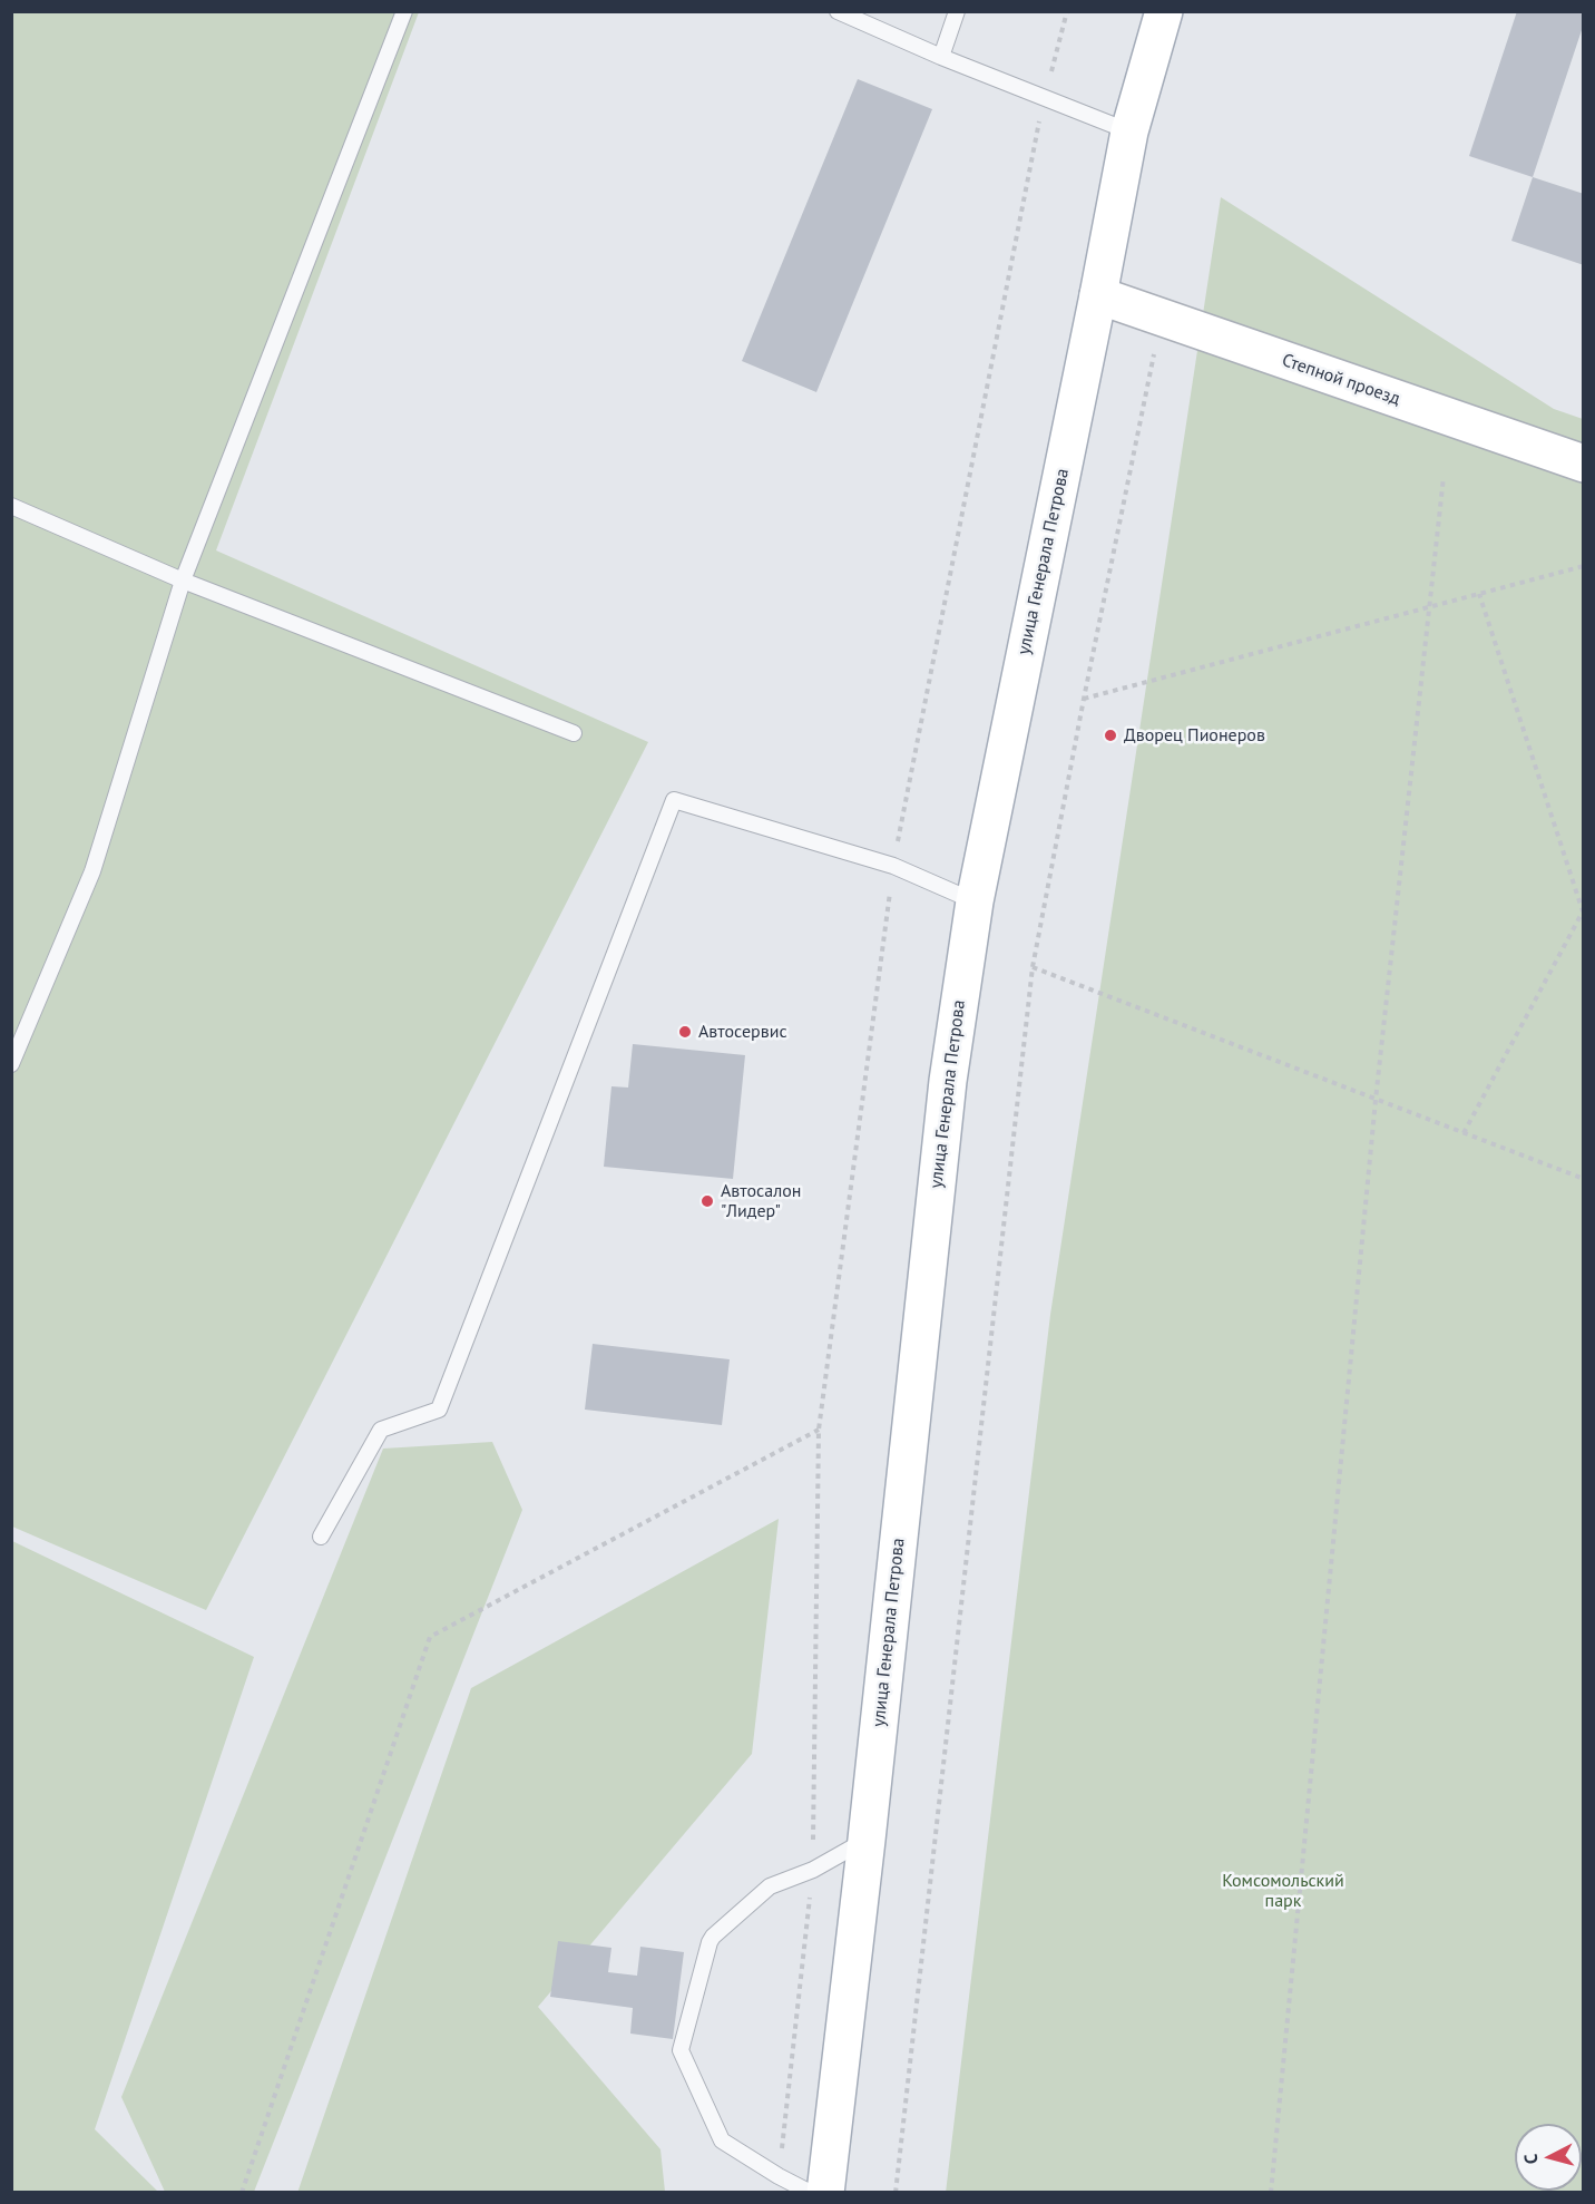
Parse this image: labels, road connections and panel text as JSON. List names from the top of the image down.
{
  "streets": {
    "main road": ["Степной проезд", "улица Генерала Петрова"]
  },
  "crossings": [
    ["Степной проезд", "улица Генерала Петрова"]
  ],
  "parks": ["Комсомольский парк"],
  "places": ["Дворец Пионеров", "Автосервис", "Автосалон \"Лидер\""],
  "north": "left"
}
